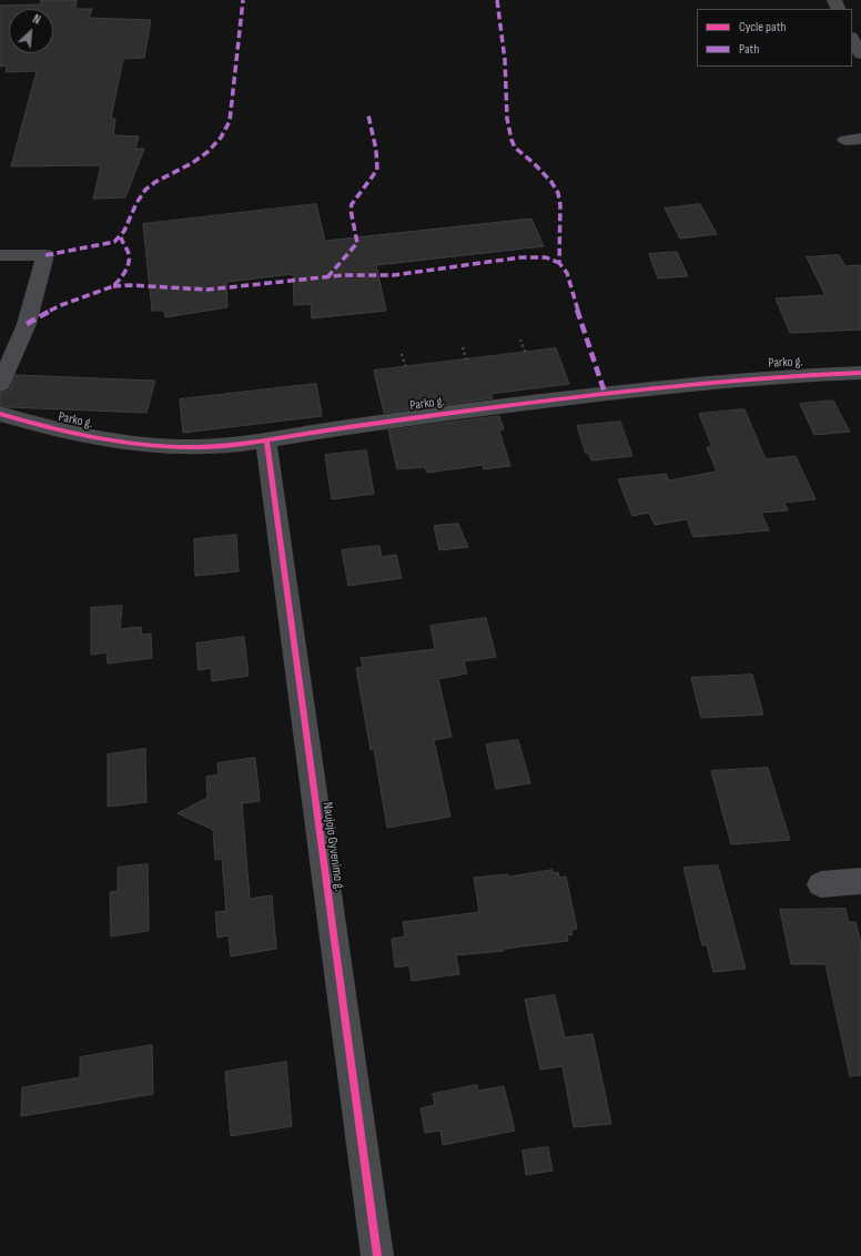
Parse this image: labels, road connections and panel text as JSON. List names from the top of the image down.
{
  "streets": {
    "street": ["Parko g.", "Naujojo Gyvenimo g."]
  },
  "crossings": [
    ["Parko g.", "Naujojo Gyvenimo g."]
  ],
  "legend": ["Cycle path", "Path"],
  "north": "top right"
}
